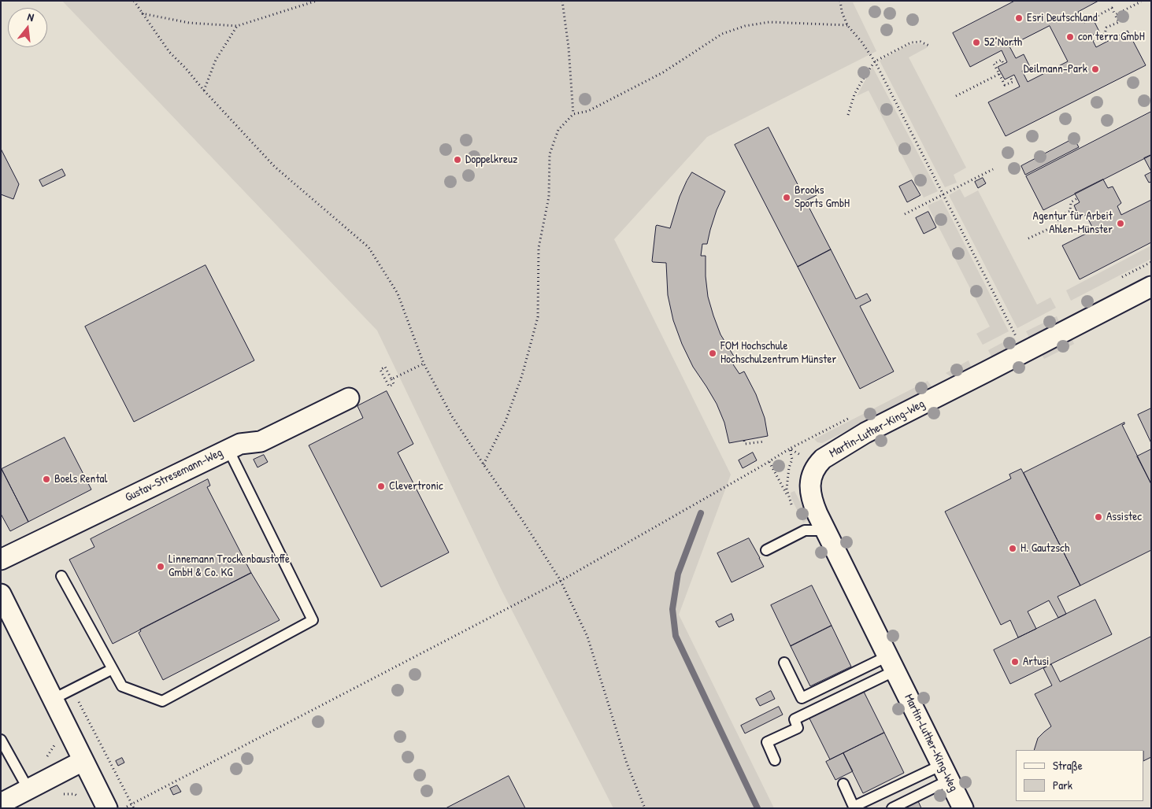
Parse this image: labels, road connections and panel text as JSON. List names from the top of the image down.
{
  "streets": {
    "street": ["Martin-Luther-King-Weg", "Gustav-Stresemann-Weg"]
  },
  "places": [
    "Esri Deutschland",
    "con terra GmbH",
    "52°North",
    "Deilmann-Park",
    "Doppelkreuz",
    "Brooks Sports GmbH",
    "Agentur für Arbeit Ahlen-Münster",
    "FOM Hochschule Hochschulzentrum Münster",
    "Boels Rental",
    "Clevertronic",
    "Assistec",
    "H. Gautzsch",
    "Linnemann Trockenbaustoffe GmbH & Co. KG",
    "Artusi"
  ],
  "legend": ["Straße", "Park"],
  "north": "top"
}
